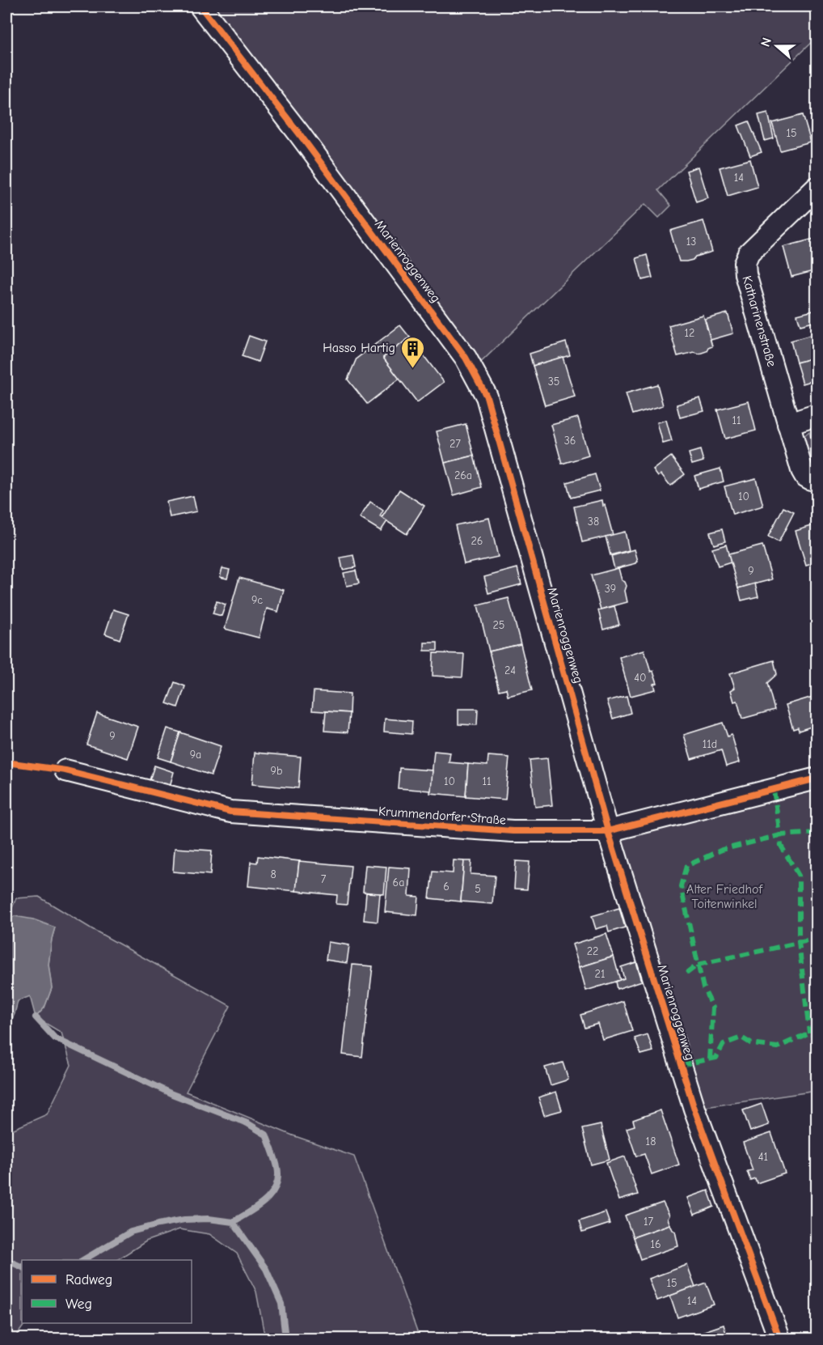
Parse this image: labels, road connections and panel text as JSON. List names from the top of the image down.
{
  "streets": {
    "street": ["Marienroggenweg", "Katharinenstraße", "Krummendorfer Straße"]
  },
  "crossings": [
    ["Marienroggenweg", "Krummendorfer Straße"]
  ],
  "parks": ["Alter Friedhof Toitenwinkel"],
  "places": {
    "building": ["Hasso Hartig"]
  },
  "house_numbers": [
    "15",
    "14",
    "13",
    "12",
    "35",
    "11",
    "36",
    "27",
    "26a",
    "10",
    "38",
    "26",
    "9",
    "39",
    "9c",
    "25",
    "24",
    "40",
    "9",
    "11d",
    "9a",
    "9b",
    "10",
    "11",
    "8",
    "7",
    "6a",
    "6",
    "5",
    "22",
    "21",
    "18",
    "41",
    "17",
    "16",
    "15",
    "14"
  ],
  "legend": ["Radweg", "Weg"],
  "north": "left"
}
